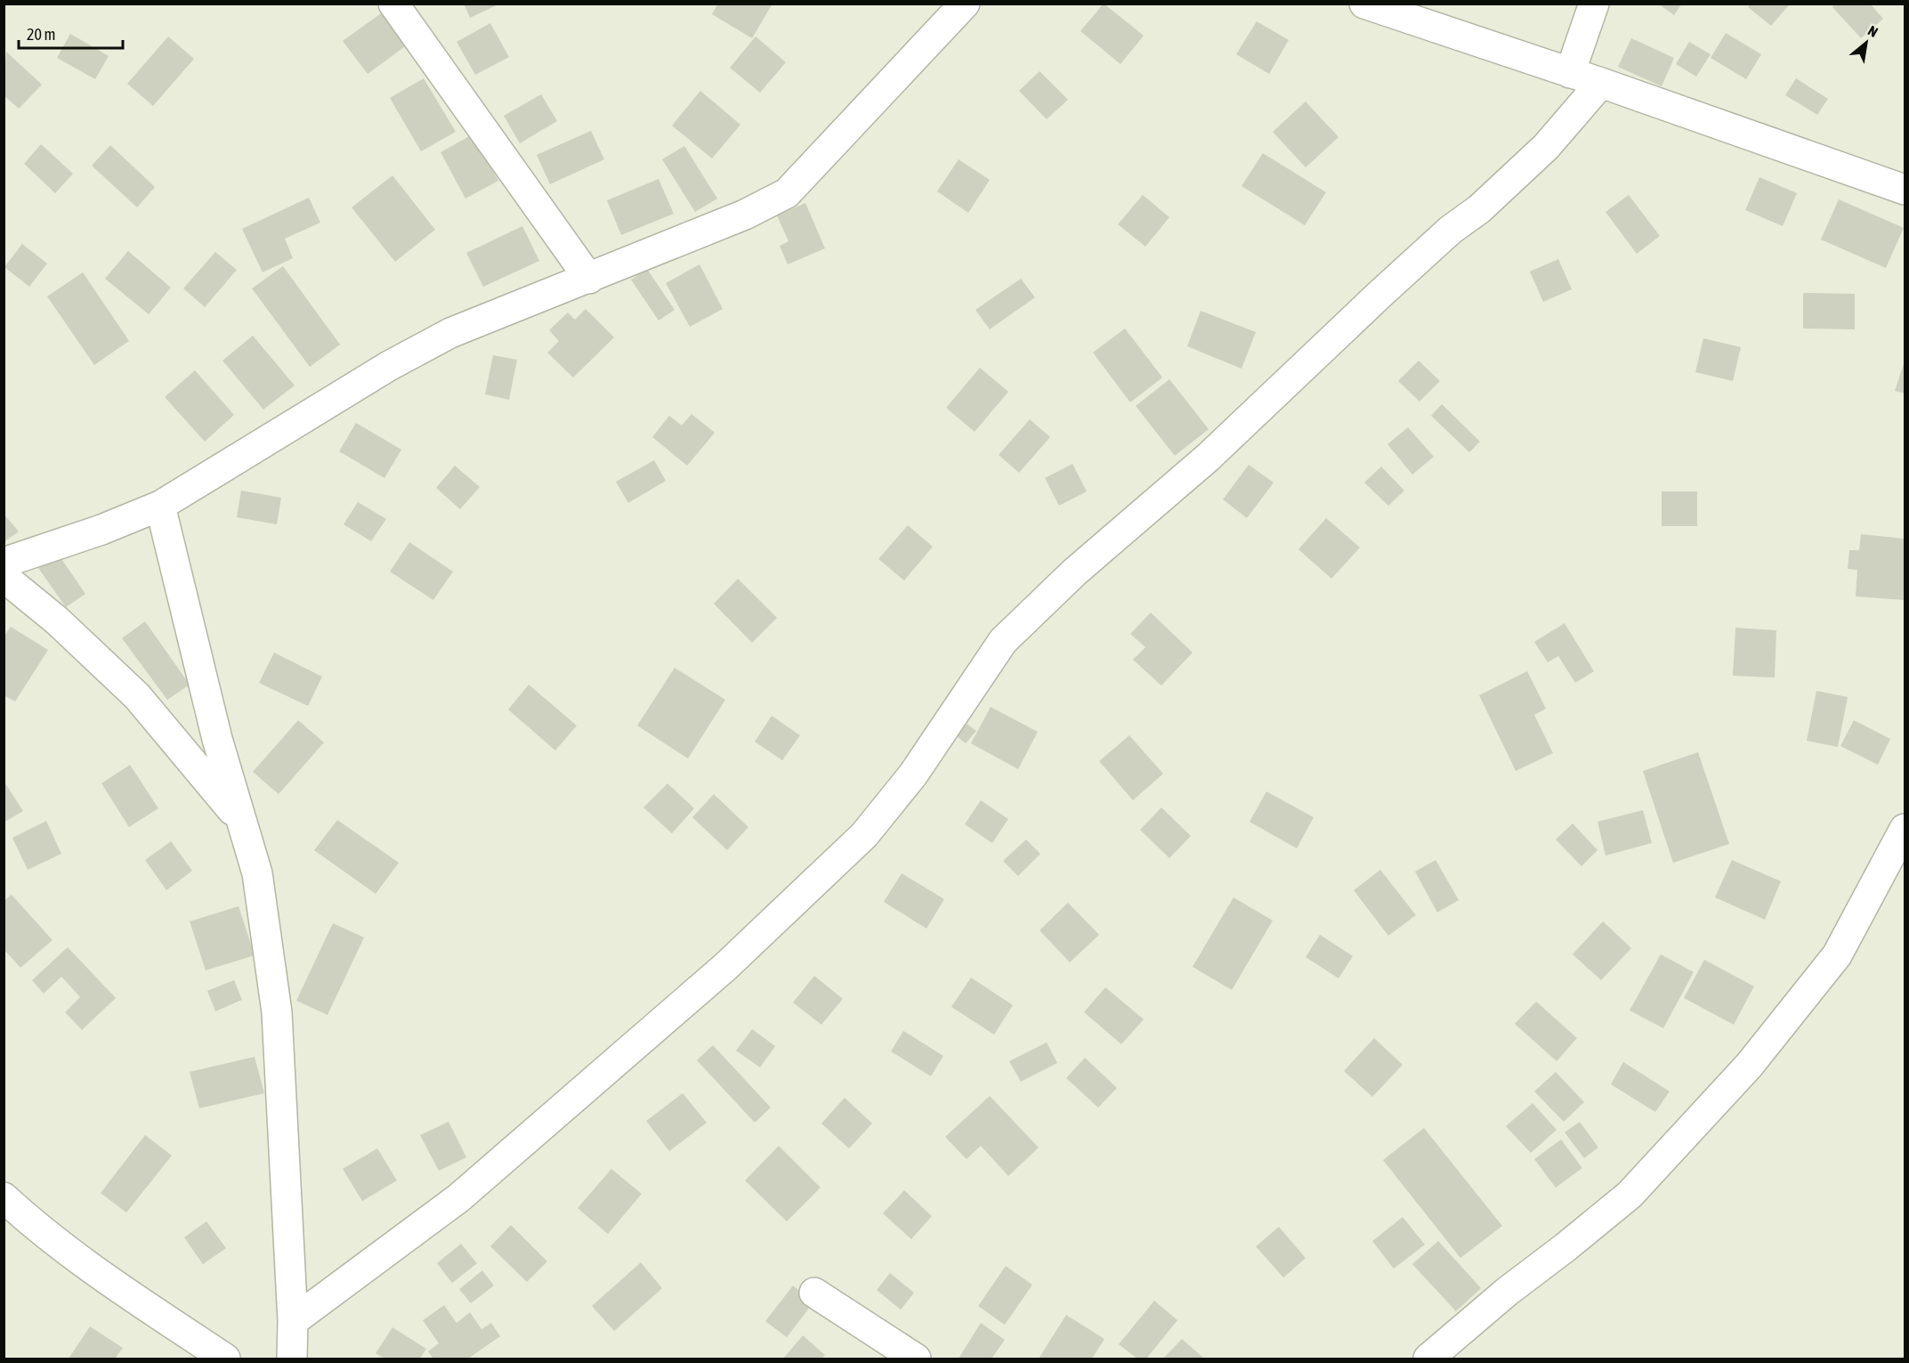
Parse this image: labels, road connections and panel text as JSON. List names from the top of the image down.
{
  "scale_bar": "20 m",
  "north": "top right"
}
